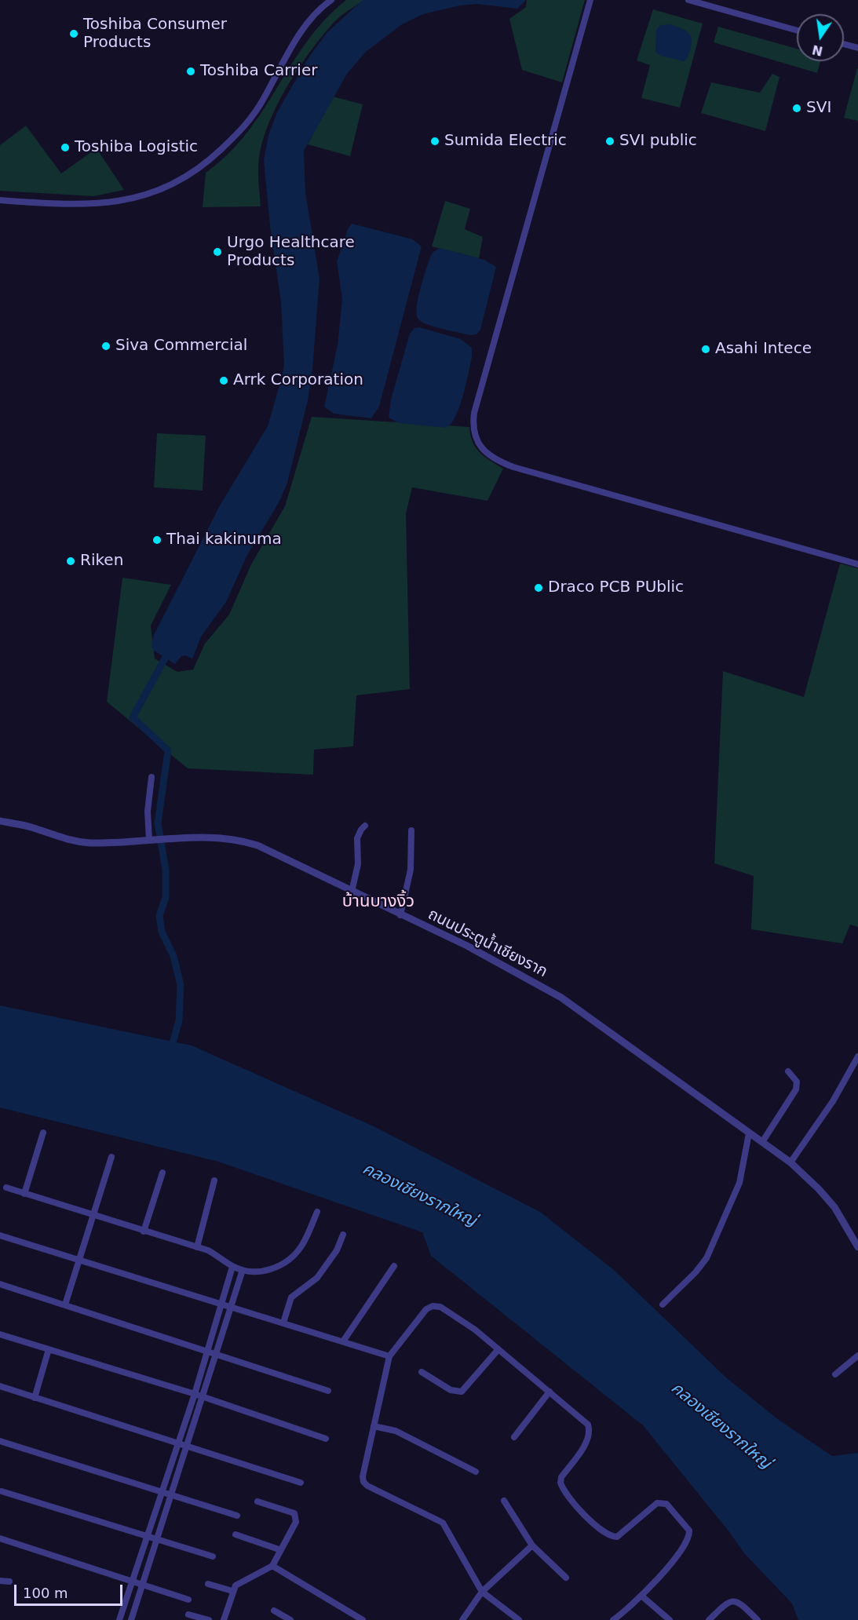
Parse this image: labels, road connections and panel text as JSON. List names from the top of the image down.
{
  "streets": {
    "street": ["ถนนประตูน้ำเชียงราก"]
  },
  "districts": ["บ้านบางงิ้ว"],
  "water": ["คลองเชียงรากใหญ่"],
  "places": [
    "Toshiba Consumer Products",
    "Toshiba Carrier",
    "SVI",
    "Sumida Electric",
    "SVI public",
    "Toshiba Logistic",
    "Urgo Healthcare Products",
    "Siva Commercial",
    "Asahi Intece",
    "Arrk Corporation",
    "Thai kakinuma",
    "Riken",
    "Draco PCB PUblic"
  ],
  "scale_bar": "100 m",
  "north": "bottom"
}
